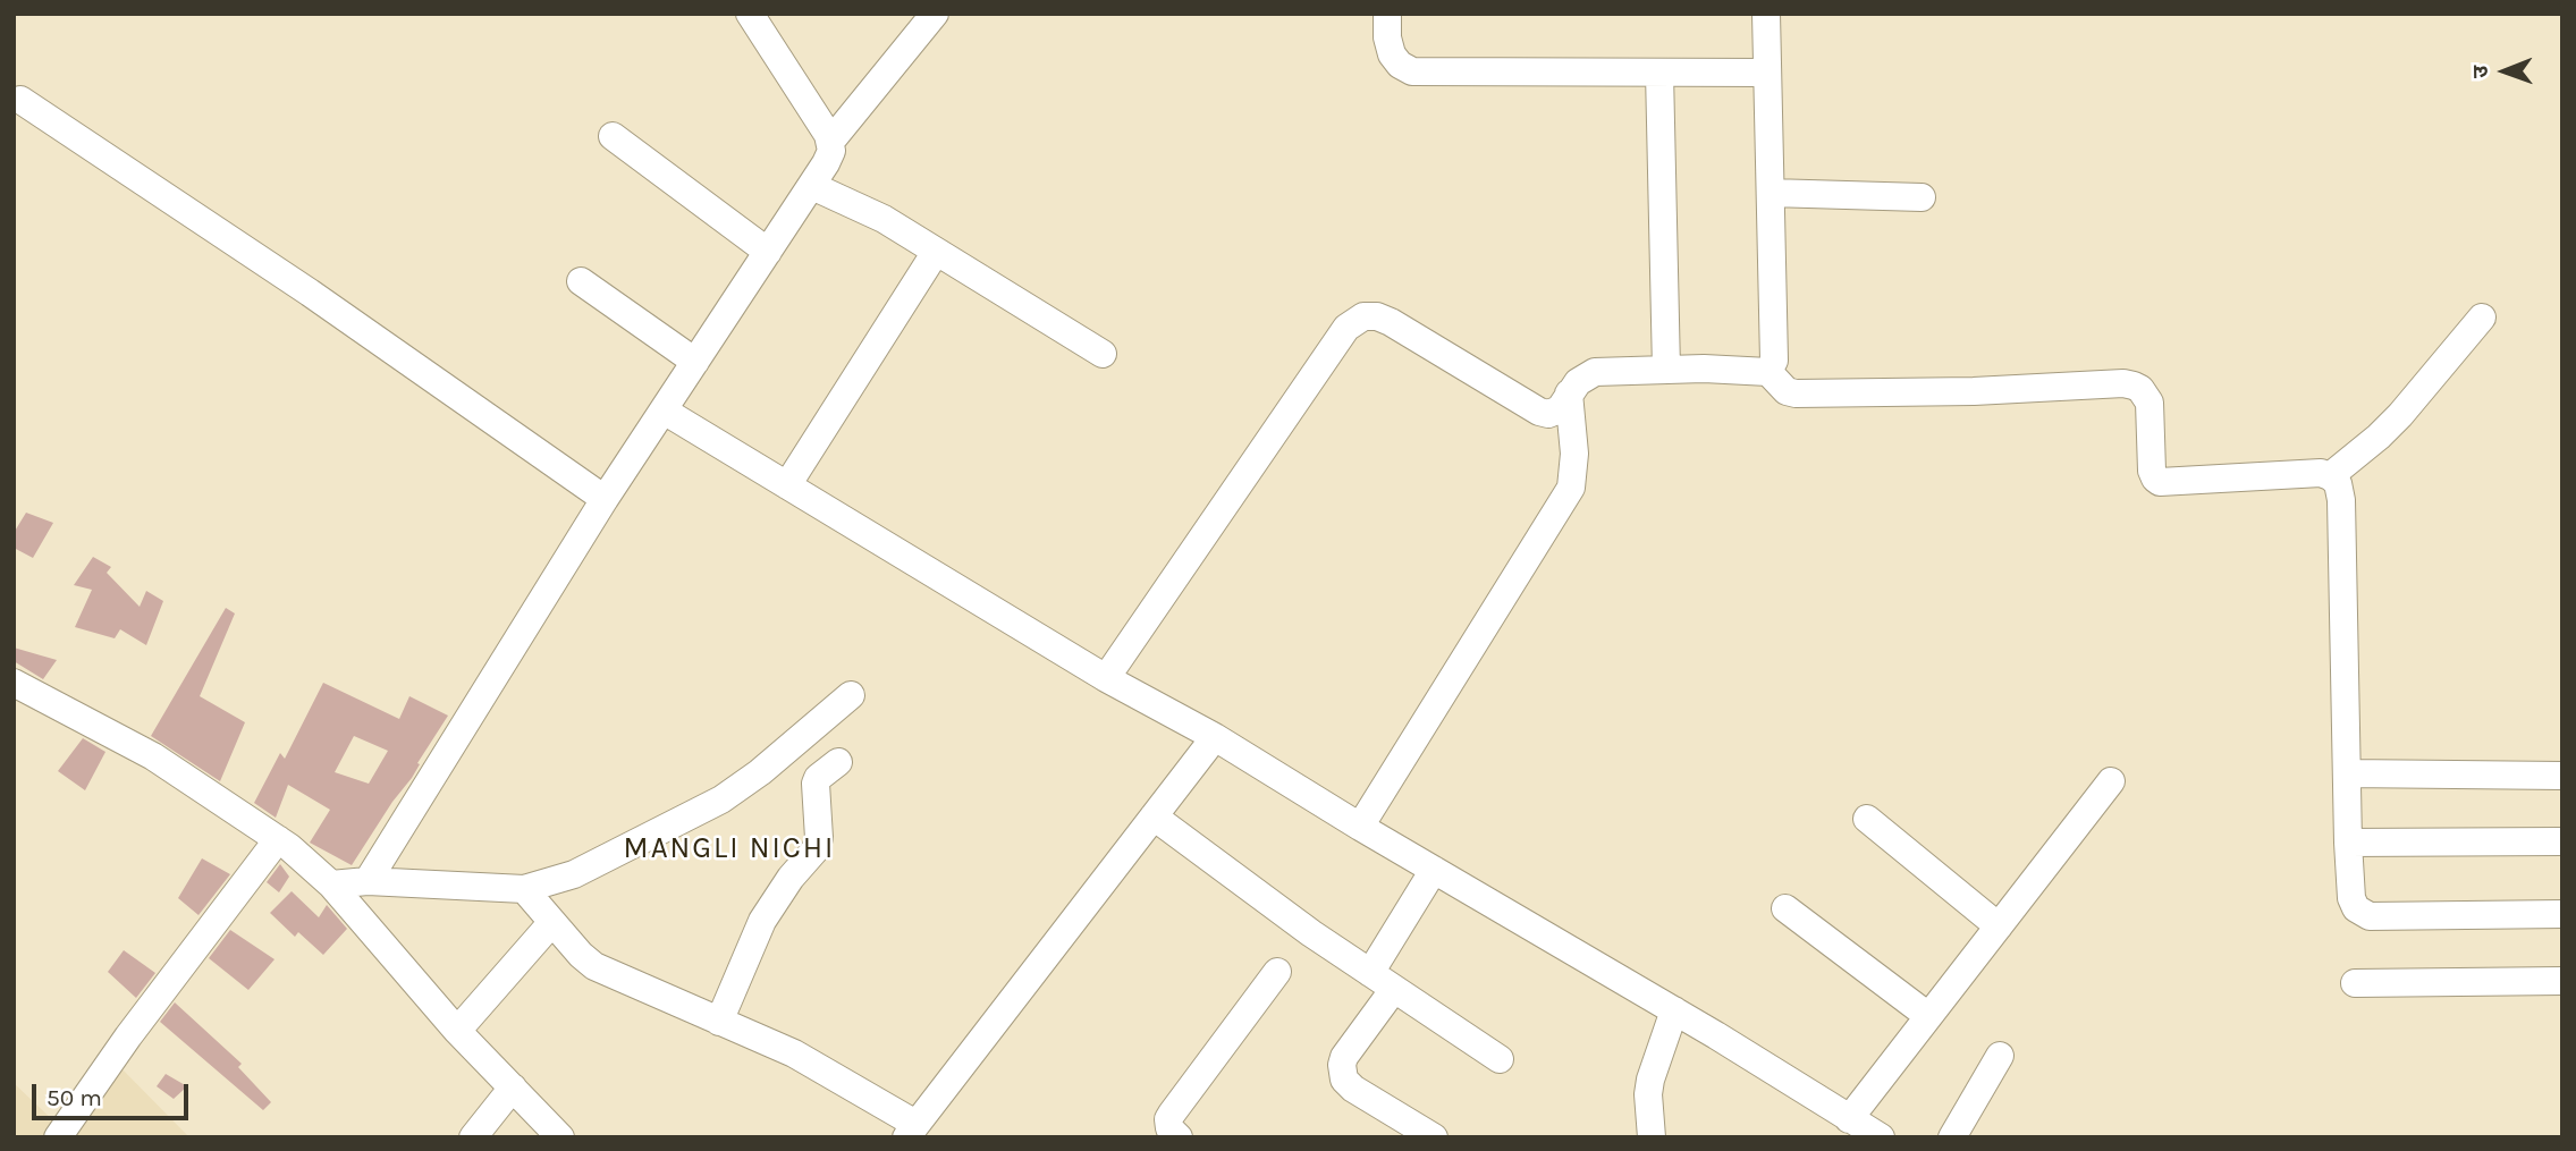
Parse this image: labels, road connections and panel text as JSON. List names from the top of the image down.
{
  "districts": ["MANGLI NICHI"],
  "scale_bar": "50 m",
  "north": "left"
}
